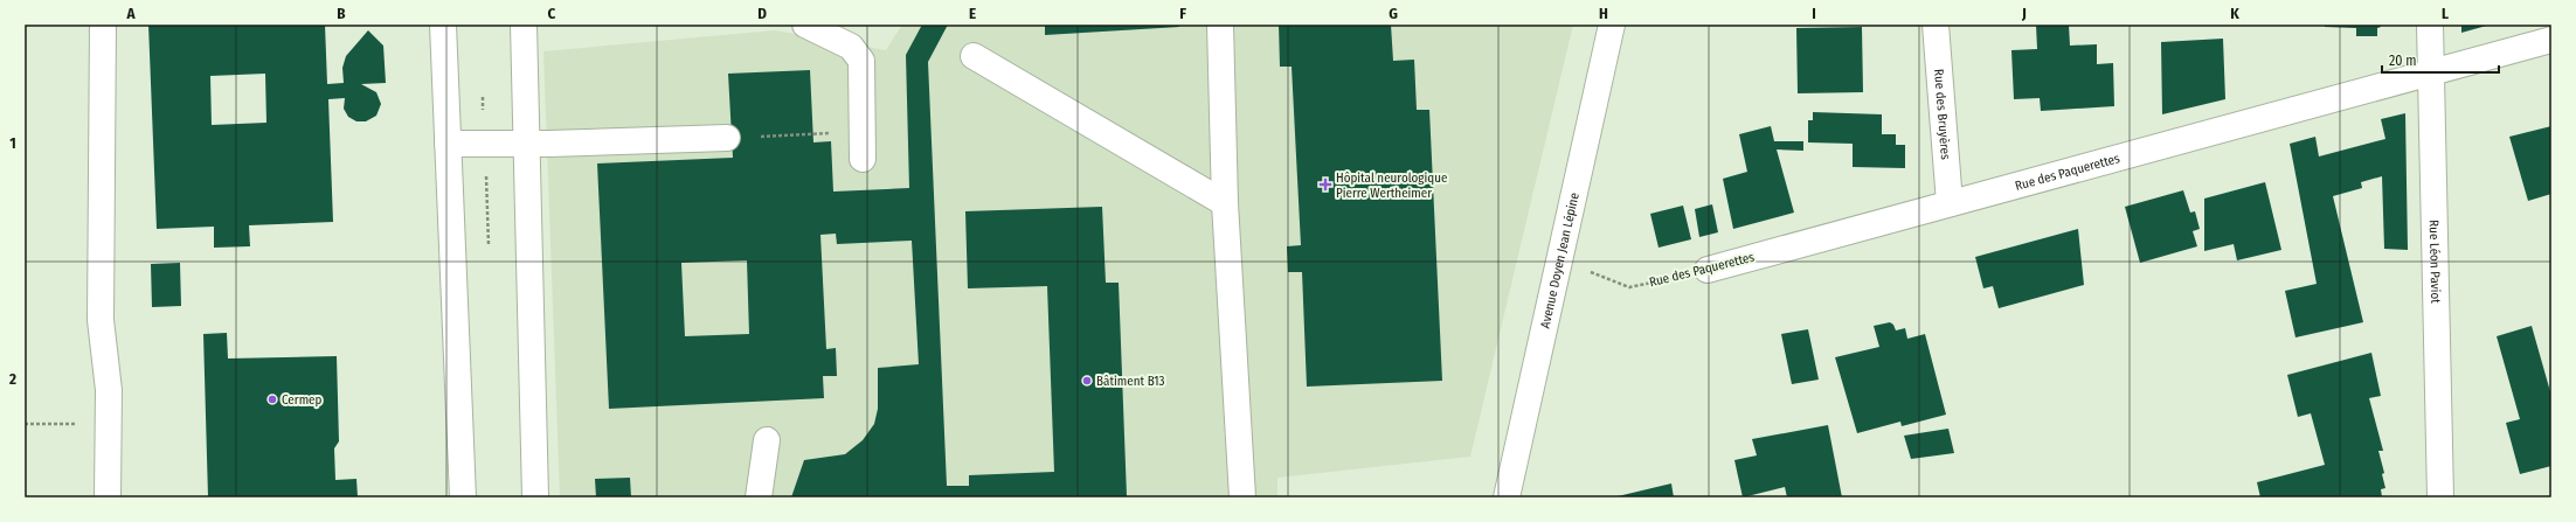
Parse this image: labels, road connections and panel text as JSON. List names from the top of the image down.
{
  "streets": {
    "street": [
      "Rue des Bruyères",
      "Rue des Paquerettes",
      "Rue Léon Paviot",
      "Avenue Doyen Jean Lépine"
    ]
  },
  "crossings": [
    ["Rue des Bruyères", "Rue des Paquerettes"],
    ["Rue des Paquerettes", "Rue Léon Paviot"]
  ],
  "places": {
    "health": ["Hôpital neurologique Pierre Wertheimer"],
    "other": ["Bâtiment B13", "Cermep"]
  },
  "scale_bar": "20 m",
  "grid": {
    "columns": [
      "A",
      "B",
      "C",
      "D",
      "E",
      "F",
      "G",
      "H",
      "I",
      "J",
      "K",
      "L"
    ],
    "rows": ["1", "2"]
  }
}
